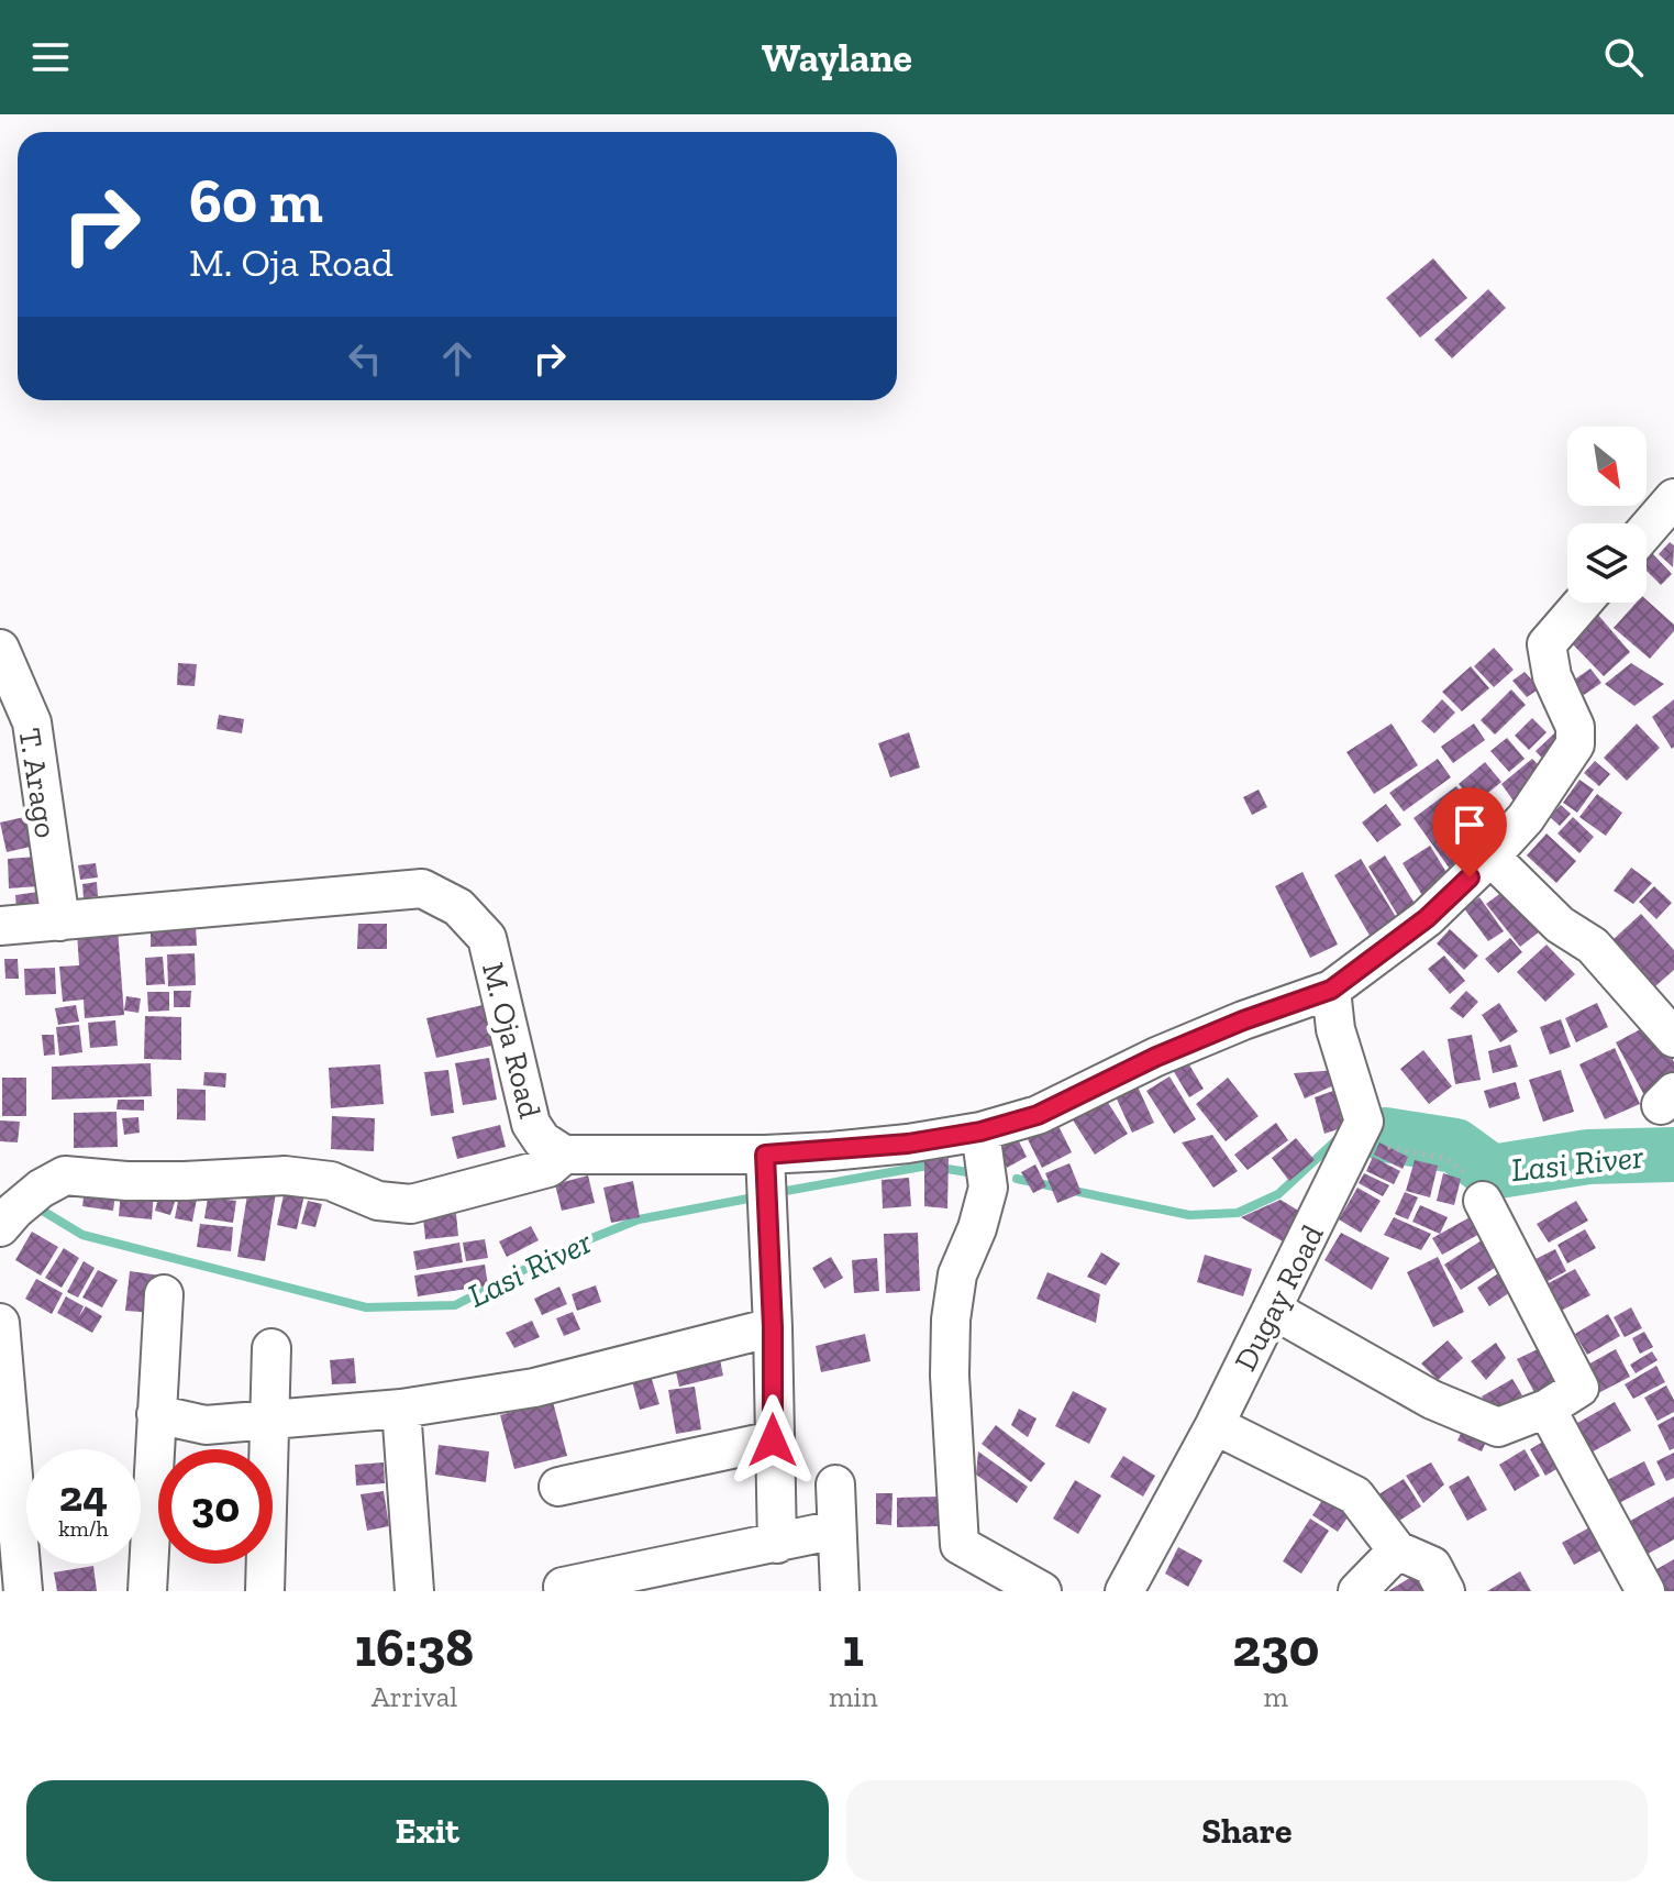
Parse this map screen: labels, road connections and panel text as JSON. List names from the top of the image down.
{
  "streets": {
    "street": ["T. Arago", "M. Oja Road", "Dugay Road"]
  },
  "crossings": [
    ["T. Arago", "M. Oja Road"]
  ],
  "water": ["Lasi River"],
  "north": "bottom right",
  "page": {
    "header": "Waylane",
    "turn": ["60 m", "M. Oja Road"],
    "speed": "24 km/h",
    "limit": "30",
    "eta": [
      "16:38",
      "Arrival",
      "1",
      "min",
      "230",
      "m"
    ],
    "buttons": ["Exit", "Share"]
  }
}
